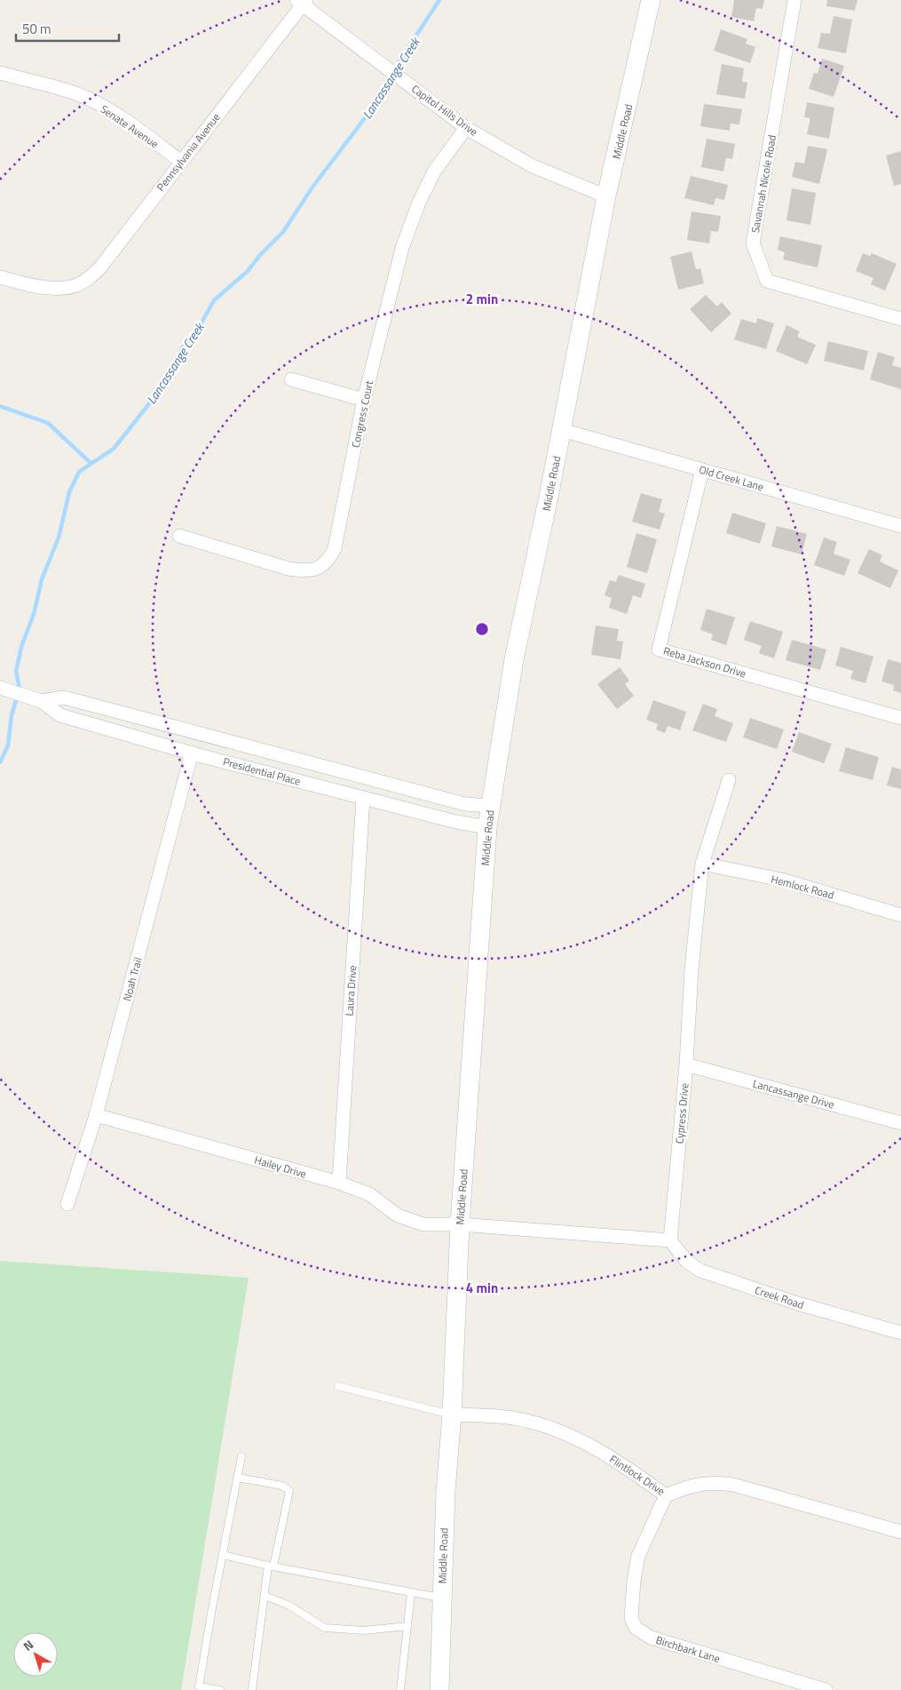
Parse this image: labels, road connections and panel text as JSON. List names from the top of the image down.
{
  "streets": {
    "main road": ["Middle Road"],
    "street": [
      "Capitol Hills Drive",
      "Senate Avenue",
      "Pennsylvania Avenue",
      "Savannah Nicole Road",
      "Congress Court",
      "Old Creek Lane",
      "Reba Jackson Drive",
      "Presidential Place",
      "Hemlock Road",
      "Noah Trail",
      "Laura Drive",
      "Lancassange Drive",
      "Cypress Drive",
      "Hailey Drive",
      "Creek Road",
      "Flintlock Drive",
      "Birchbark Lane"
    ]
  },
  "crossings": [
    ["Capitol Hills Drive", "Middle Road"],
    ["Capitol Hills Drive", "Pennsylvania Avenue"],
    ["Capitol Hills Drive", "Congress Court"],
    ["Senate Avenue", "Pennsylvania Avenue"],
    ["Middle Road", "Old Creek Lane"],
    ["Middle Road", "Presidential Place"],
    ["Middle Road", "Hailey Drive"],
    ["Middle Road", "Flintlock Drive"],
    ["Old Creek Lane", "Reba Jackson Drive"],
    ["Presidential Place", "Noah Trail"],
    ["Presidential Place", "Laura Drive"],
    ["Hemlock Road", "Cypress Drive"],
    ["Noah Trail", "Hailey Drive"],
    ["Laura Drive", "Hailey Drive"],
    ["Lancassange Drive", "Cypress Drive"],
    ["Cypress Drive", "Creek Road"],
    ["Flintlock Drive", "Birchbark Lane"]
  ],
  "water": ["Lancassange Creek"],
  "scale_bar": "50 m",
  "north": "top left",
  "rings": ["2 min", "4 min"]
}
